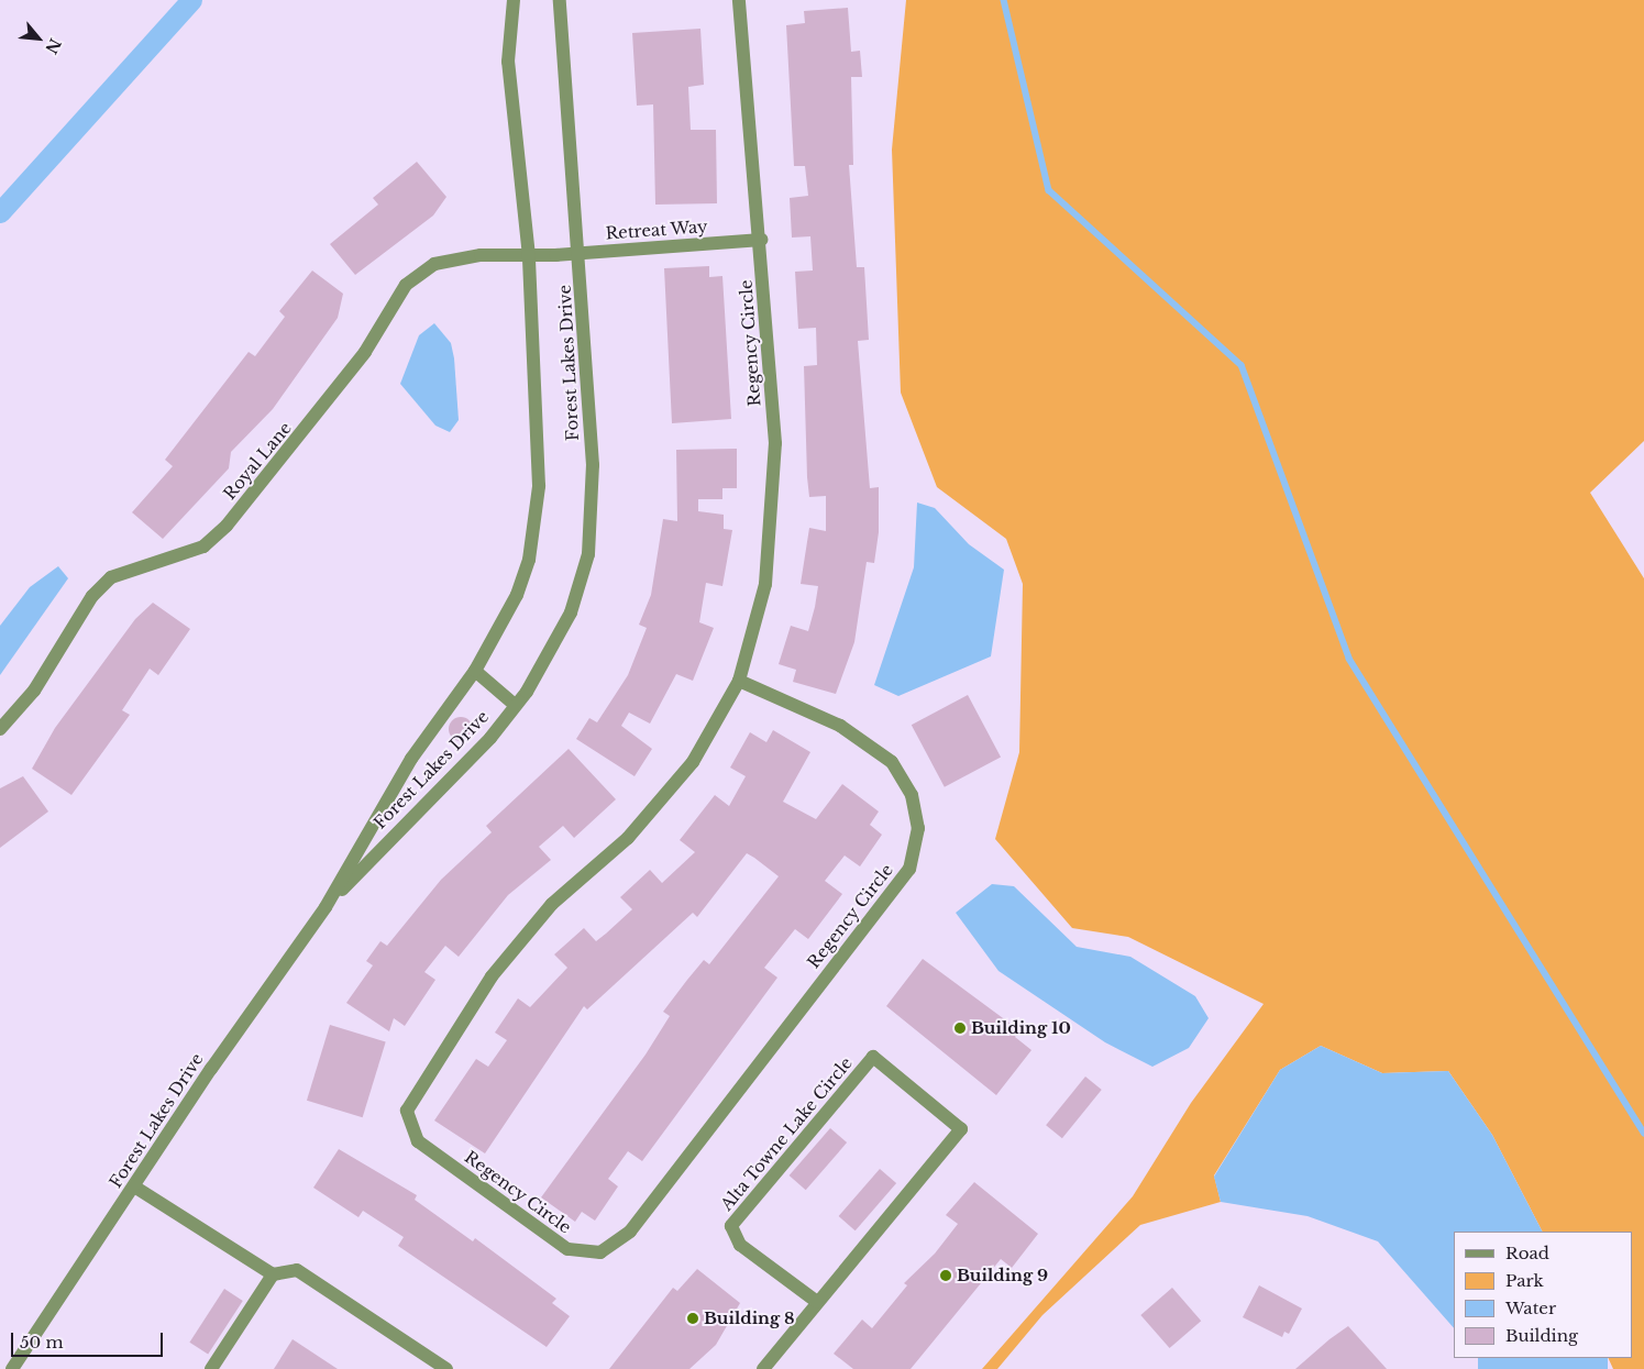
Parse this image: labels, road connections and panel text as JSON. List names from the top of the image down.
{
  "streets": {
    "street": [
      "Retreat Way",
      "Regency Circle",
      "Forest Lakes Drive",
      "Royal Lane",
      "Alta Towne Lake Circle"
    ]
  },
  "crossings": [
    ["Retreat Way", "Regency Circle"],
    ["Retreat Way", "Forest Lakes Drive"],
    ["Retreat Way", "Royal Lane"],
    ["Forest Lakes Drive", "Royal Lane"]
  ],
  "places": ["Building 10", "Building 9", "Building 8"],
  "legend": [
    "Road",
    "Park",
    "Water",
    "Building"
  ],
  "scale_bar": "50 m",
  "north": "bottom right"
}
